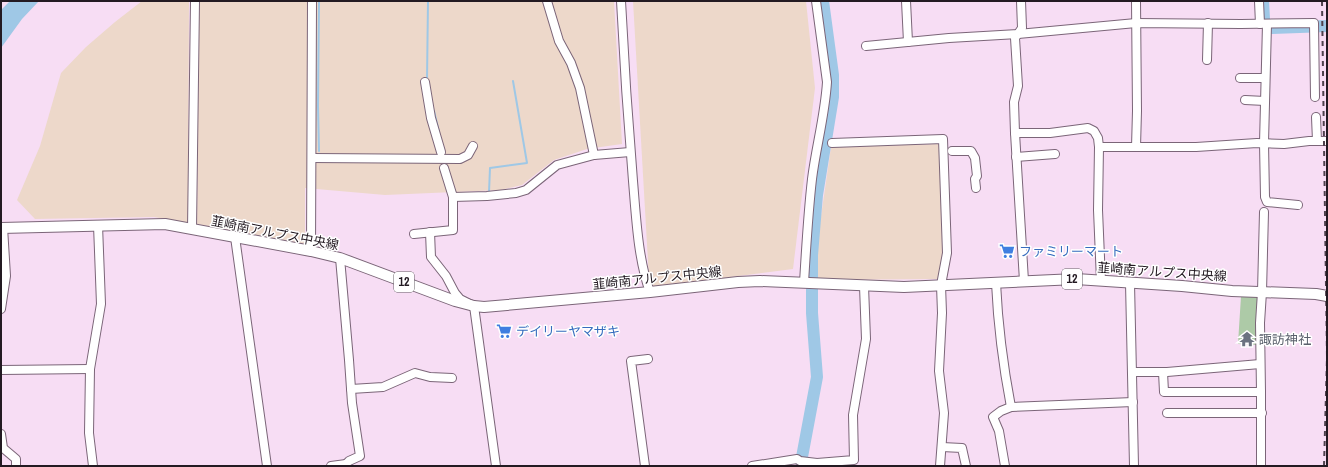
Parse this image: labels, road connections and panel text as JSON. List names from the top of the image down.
{
  "streets": {
    "main road": ["韮崎南アルプス中央線", "12"]
  },
  "places": {
    "supermarket": ["ファミリーマート", "デイリーヤマザキ"],
    "temple": ["諏訪神社"]
  }
}
